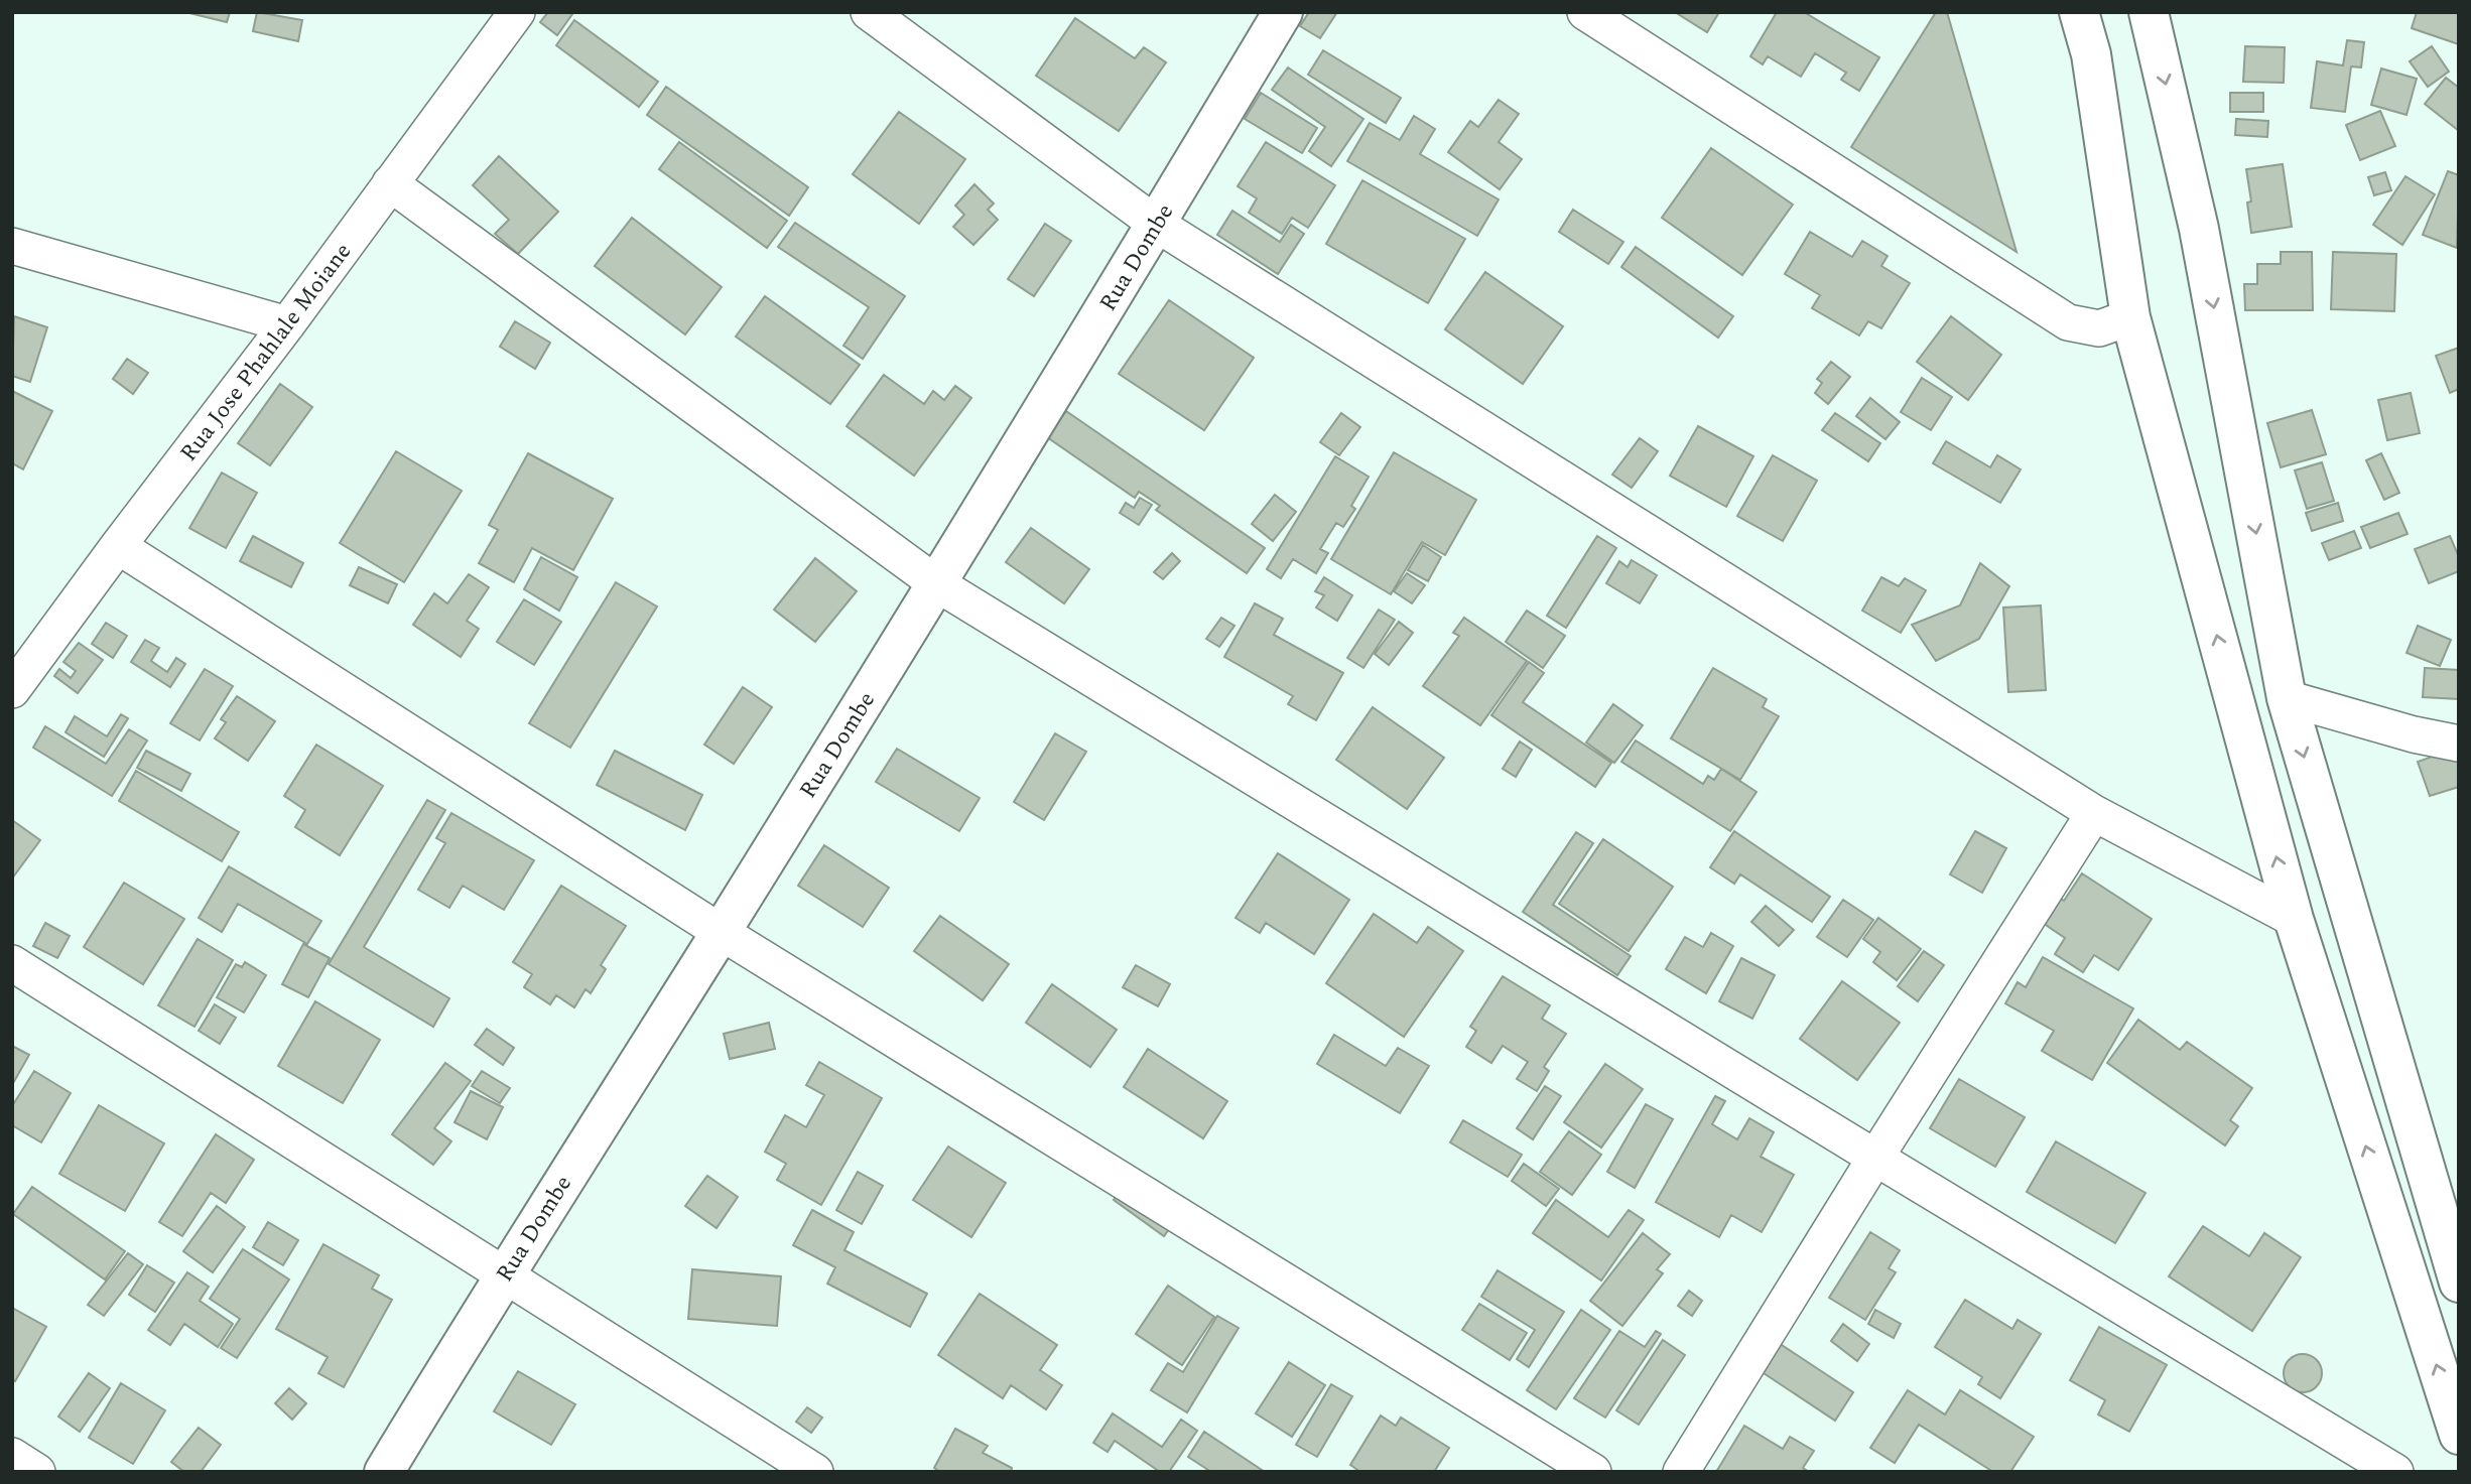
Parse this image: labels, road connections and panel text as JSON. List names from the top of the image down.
{
  "streets": {
    "main road": ["Rua Dombe"],
    "street": ["Rua Jose Phahlale Moiane"]
  }
}
